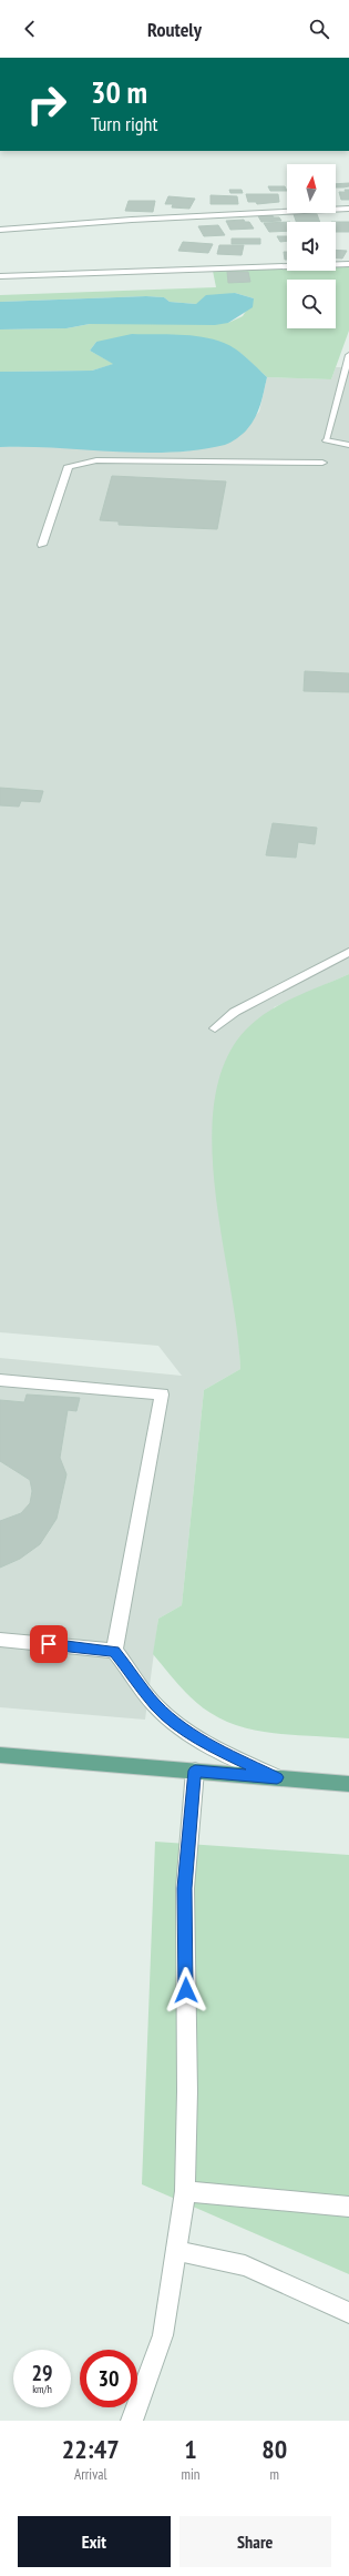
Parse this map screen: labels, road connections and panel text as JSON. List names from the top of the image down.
{
  "north": "top",
  "page": {
    "header": "Routely",
    "turn": ["30 m", "Turn right"],
    "speed": "29 km/h",
    "limit": "30",
    "eta": [
      "22:47",
      "Arrival",
      "1",
      "min",
      "80",
      "m"
    ],
    "buttons": ["Exit", "Share"]
  }
}
